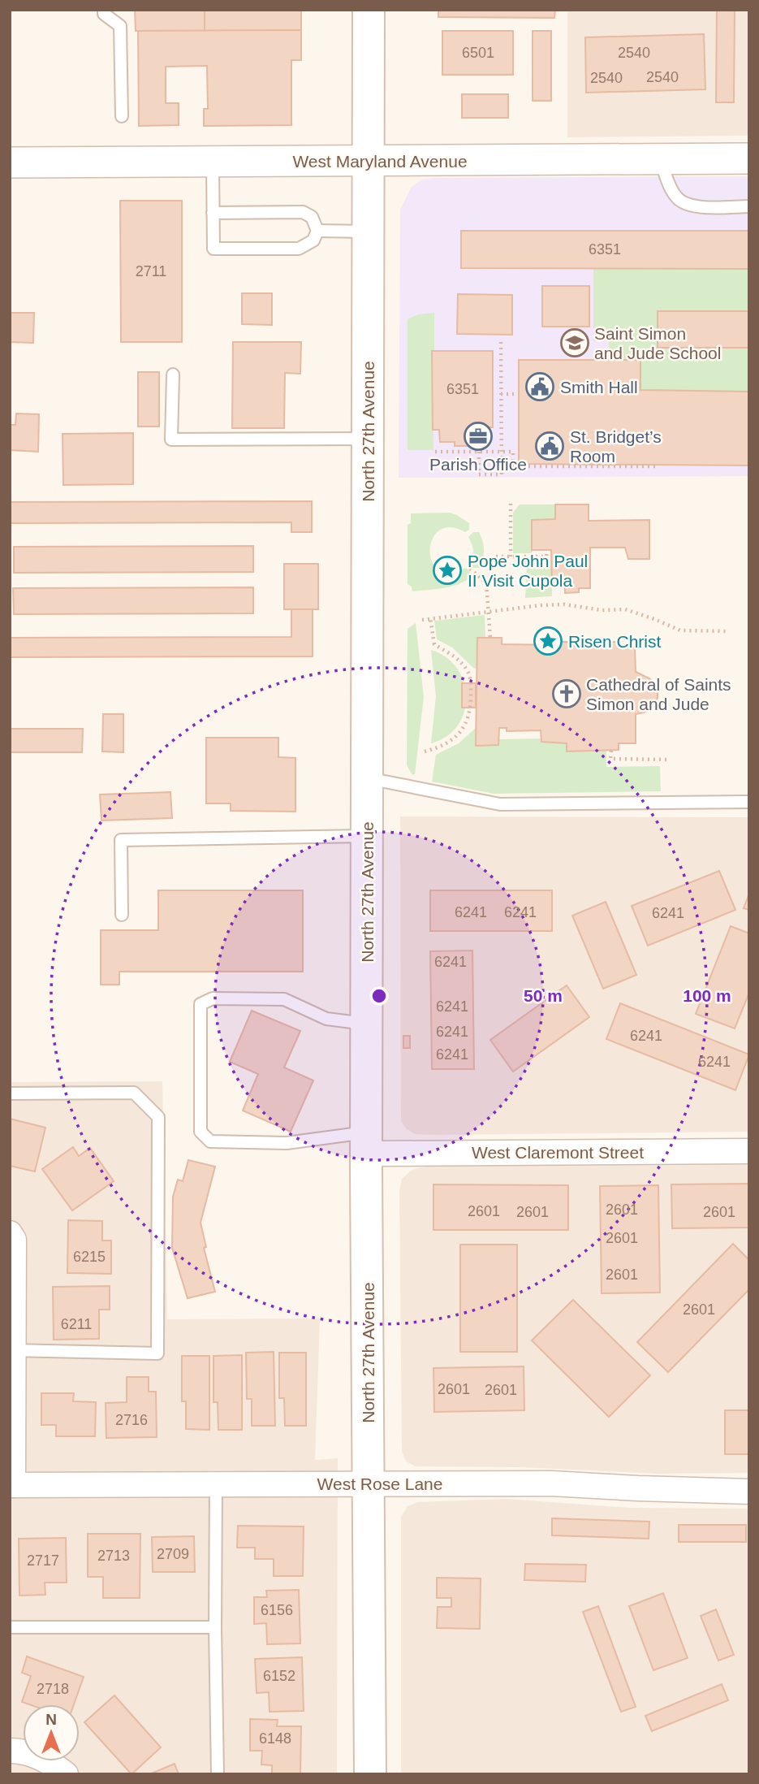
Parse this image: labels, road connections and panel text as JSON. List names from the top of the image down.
{
  "streets": {
    "main road": ["North 27th Avenue"],
    "street": ["West Maryland Avenue", "West Claremont Street", "West Rose Lane"]
  },
  "crossings": [
    ["West Maryland Avenue", "North 27th Avenue"],
    ["North 27th Avenue", "West Claremont Street"],
    ["North 27th Avenue", "West Rose Lane"]
  ],
  "places": {
    "school or university": ["Saint Simon and Jude School"],
    "public building": ["Smith Hall", "St. Bridget’s Room"],
    "office": ["Parish Office"],
    "place": ["Pope John Paul II Visit Cupola", "Risen Christ"],
    "church": ["Cathedral of Saints Simon and Jude"]
  },
  "house_numbers": [
    "6501",
    "2540",
    "2540",
    "2540",
    "6351",
    "2711",
    "6351",
    "6241",
    "6241",
    "6241",
    "6241",
    "6241",
    "6241",
    "6241",
    "6241",
    "6241",
    "2601",
    "2601",
    "2601",
    "2601",
    "2601",
    "6215",
    "2601",
    "2601",
    "6211",
    "2601",
    "2601",
    "2716",
    "2709",
    "2713",
    "2717",
    "6156",
    "6152",
    "2718",
    "6148"
  ],
  "north": "top",
  "rings": ["50 m", "100 m"]
}
